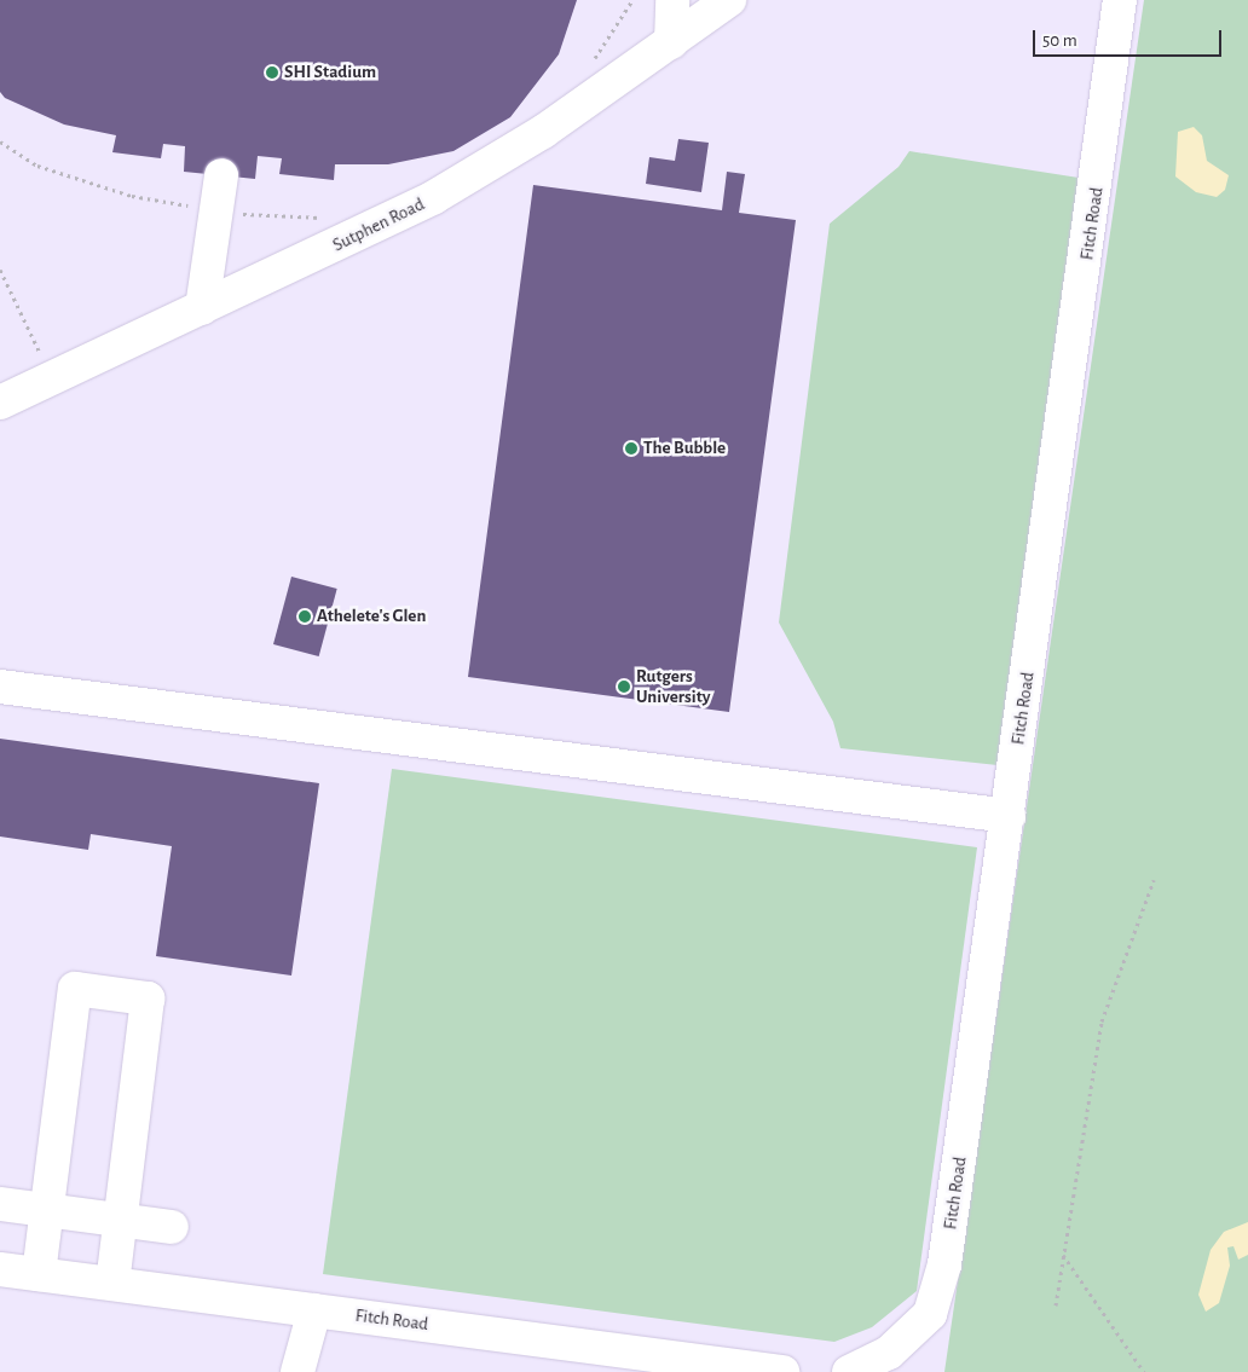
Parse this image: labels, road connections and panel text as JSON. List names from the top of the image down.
{
  "streets": {
    "street": ["Fitch Road", "Sutphen Road"]
  },
  "places": [
    "SHI Stadium",
    "The Bubble",
    "Athelete's Glen",
    "Rutgers University"
  ],
  "scale_bar": "50 m"
}
